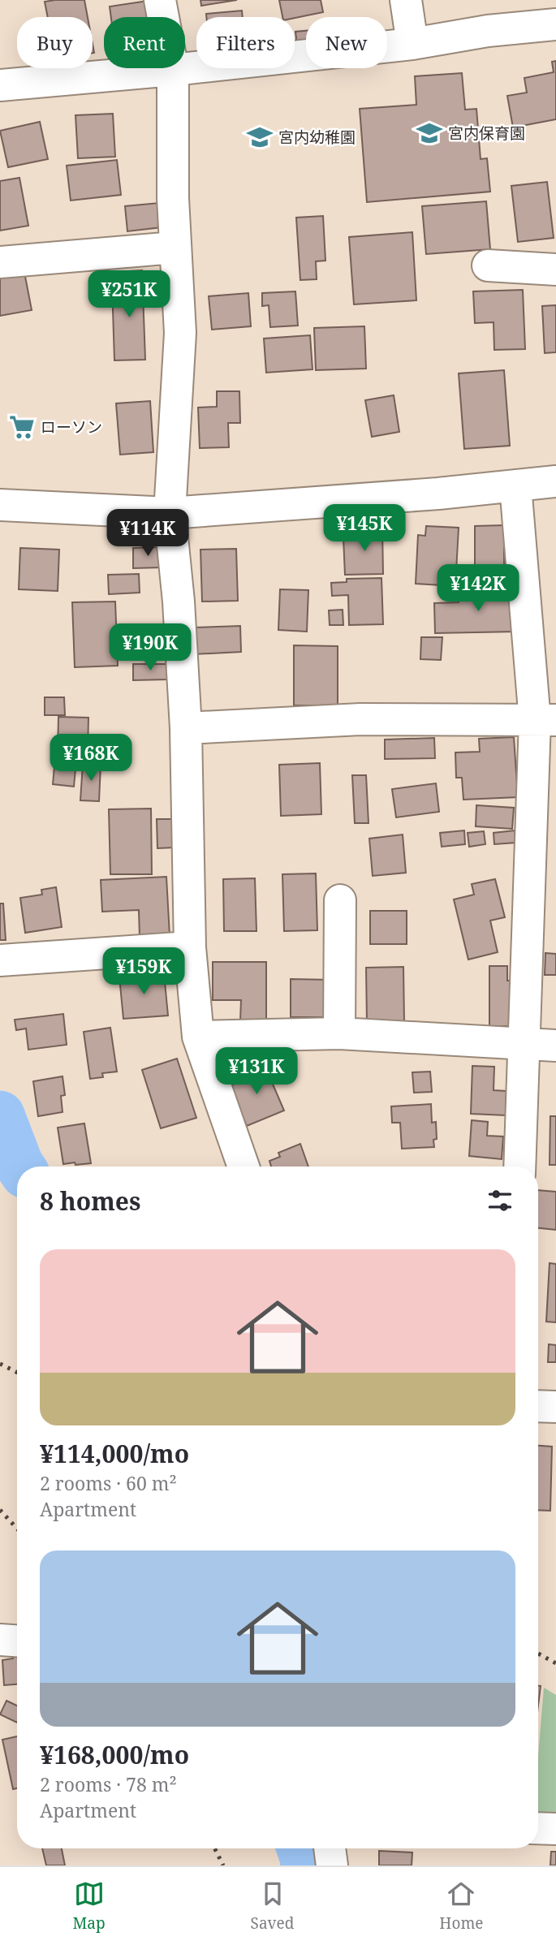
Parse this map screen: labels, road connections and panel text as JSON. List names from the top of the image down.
{
  "places": {
    "school or university": ["宮内保育園", "宮内幼稚園"],
    "supermarket": ["ローソン"]
  },
  "page": {
    "chip": [
      "Buy",
      "Rent",
      "Filters",
      "New"
    ],
    "price": [
      "¥251K",
      "¥145K",
      "¥114K",
      "¥142K",
      "¥190K",
      "¥168K",
      "¥159K",
      "¥131K"
    ],
    "heading": "8 homes",
    "list": [
      {
        "name": "¥114,000/mo",
        "note": "2 rooms · 60 m² · Apartment"
      },
      {
        "name": "¥168,000/mo",
        "note": "2 rooms · 78 m² · Apartment"
      }
    ],
    "tabs": ["Map", "Saved", "Home"]
  }
}
